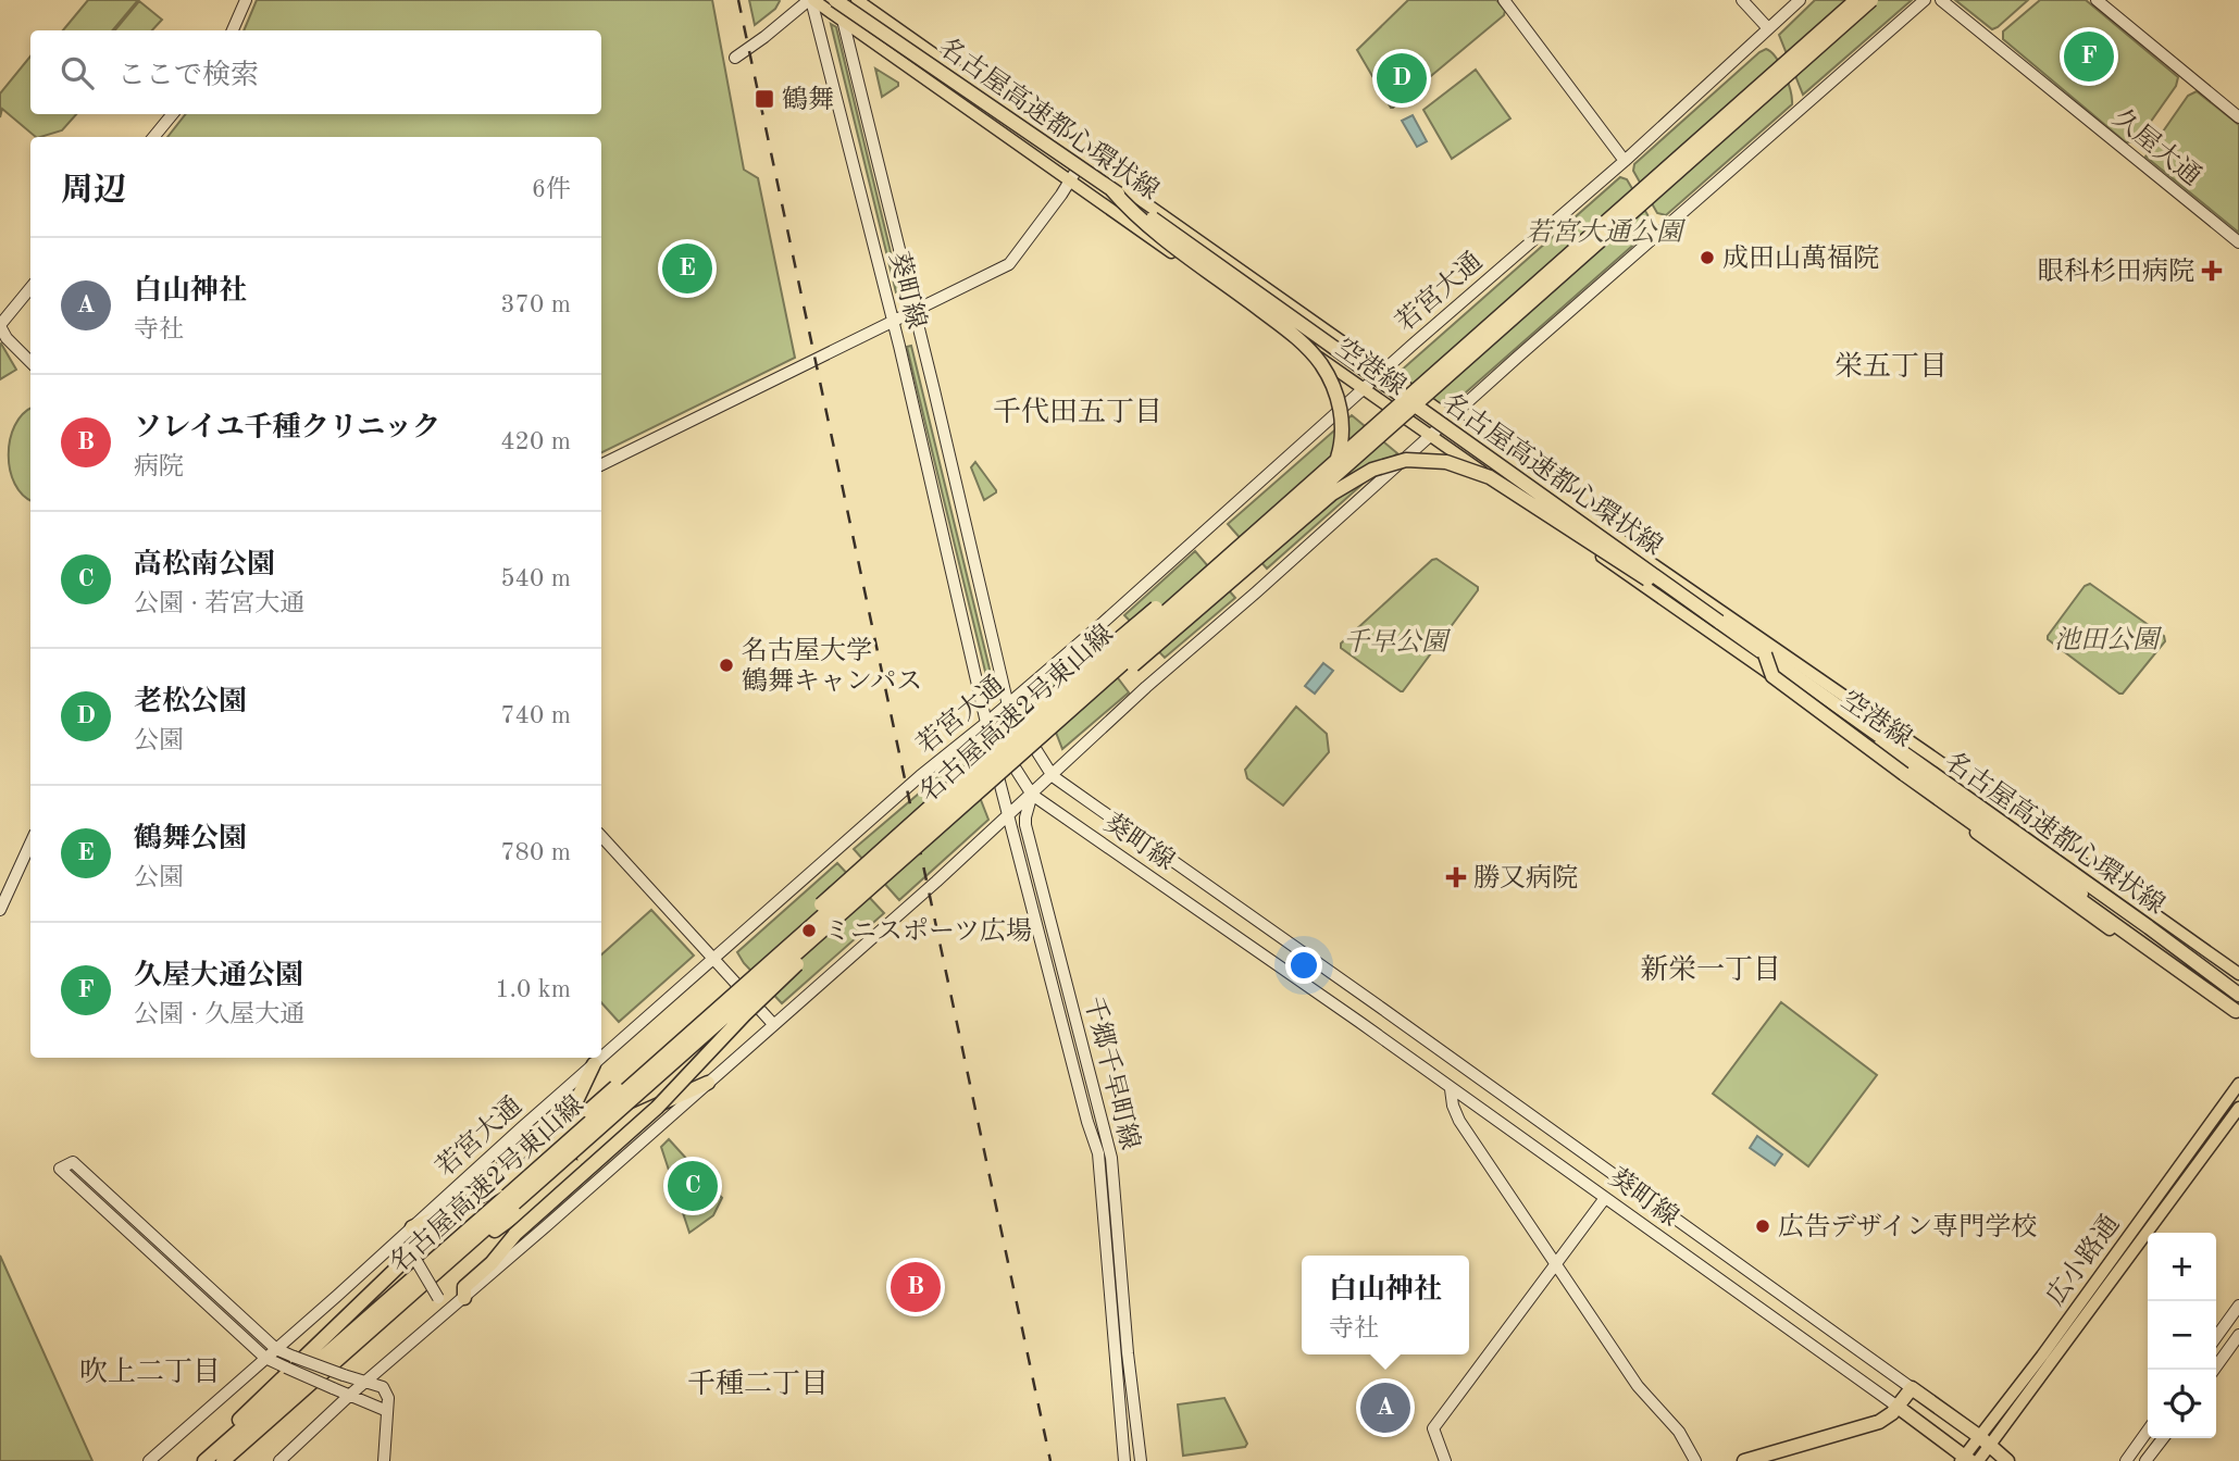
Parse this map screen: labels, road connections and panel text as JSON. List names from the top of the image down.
{
  "streets": {
    "highway": ["名古屋高速都心環状線", "名古屋高速2号東山線"],
    "main road": ["空港線", "広小路通"],
    "street": [
      "久屋大通",
      "葵町線",
      "若宮大通",
      "千郷千早町線"
    ]
  },
  "crossings": [
    ["名古屋高速都心環状線", "葵町線"],
    ["葵町線", "若宮大通"],
    ["葵町線", "空港線"],
    ["葵町線", "千郷千早町線"],
    ["若宮大通", "空港線"],
    ["若宮大通", "千郷千早町線"]
  ],
  "districts": [
    "栄五丁目",
    "千代田五丁目",
    "新栄一丁目",
    "吹上二丁目",
    "千種二丁目"
  ],
  "parks": ["若宮大通公園", "池田公園", "千早公園"],
  "places": {
    "transit": ["鶴舞"],
    "other": [
      "成田山萬福院",
      "名古屋大学 鶴舞キャンパス",
      "ミニスポーツ広場",
      "広告デザイン専門学校"
    ],
    "health": ["眼科杉田病院", "勝又病院"]
  },
  "page": {
    "pins": [
      "F",
      "D",
      "E",
      "C",
      "B",
      "A"
    ],
    "search": "ここで検索",
    "heading": ["周辺", "6件"],
    "list": [
      {
        "mark": "A",
        "name": "白山神社",
        "note": "寺社",
        "value": "370 m"
      },
      {
        "mark": "B",
        "name": "ソレイユ千種クリニック",
        "note": "病院",
        "value": "420 m"
      },
      {
        "mark": "C",
        "name": "高松南公園",
        "note": "公園 · 若宮大通",
        "value": "540 m"
      },
      {
        "mark": "D",
        "name": "老松公園",
        "note": "公園",
        "value": "740 m"
      },
      {
        "mark": "E",
        "name": "鶴舞公園",
        "note": "公園",
        "value": "780 m"
      },
      {
        "mark": "F",
        "name": "久屋大通公園",
        "note": "公園 · 久屋大通",
        "value": "1.0 km"
      }
    ],
    "map_buttons": ["+", "−"],
    "popup": ["白山神社", "寺社"]
  }
}
